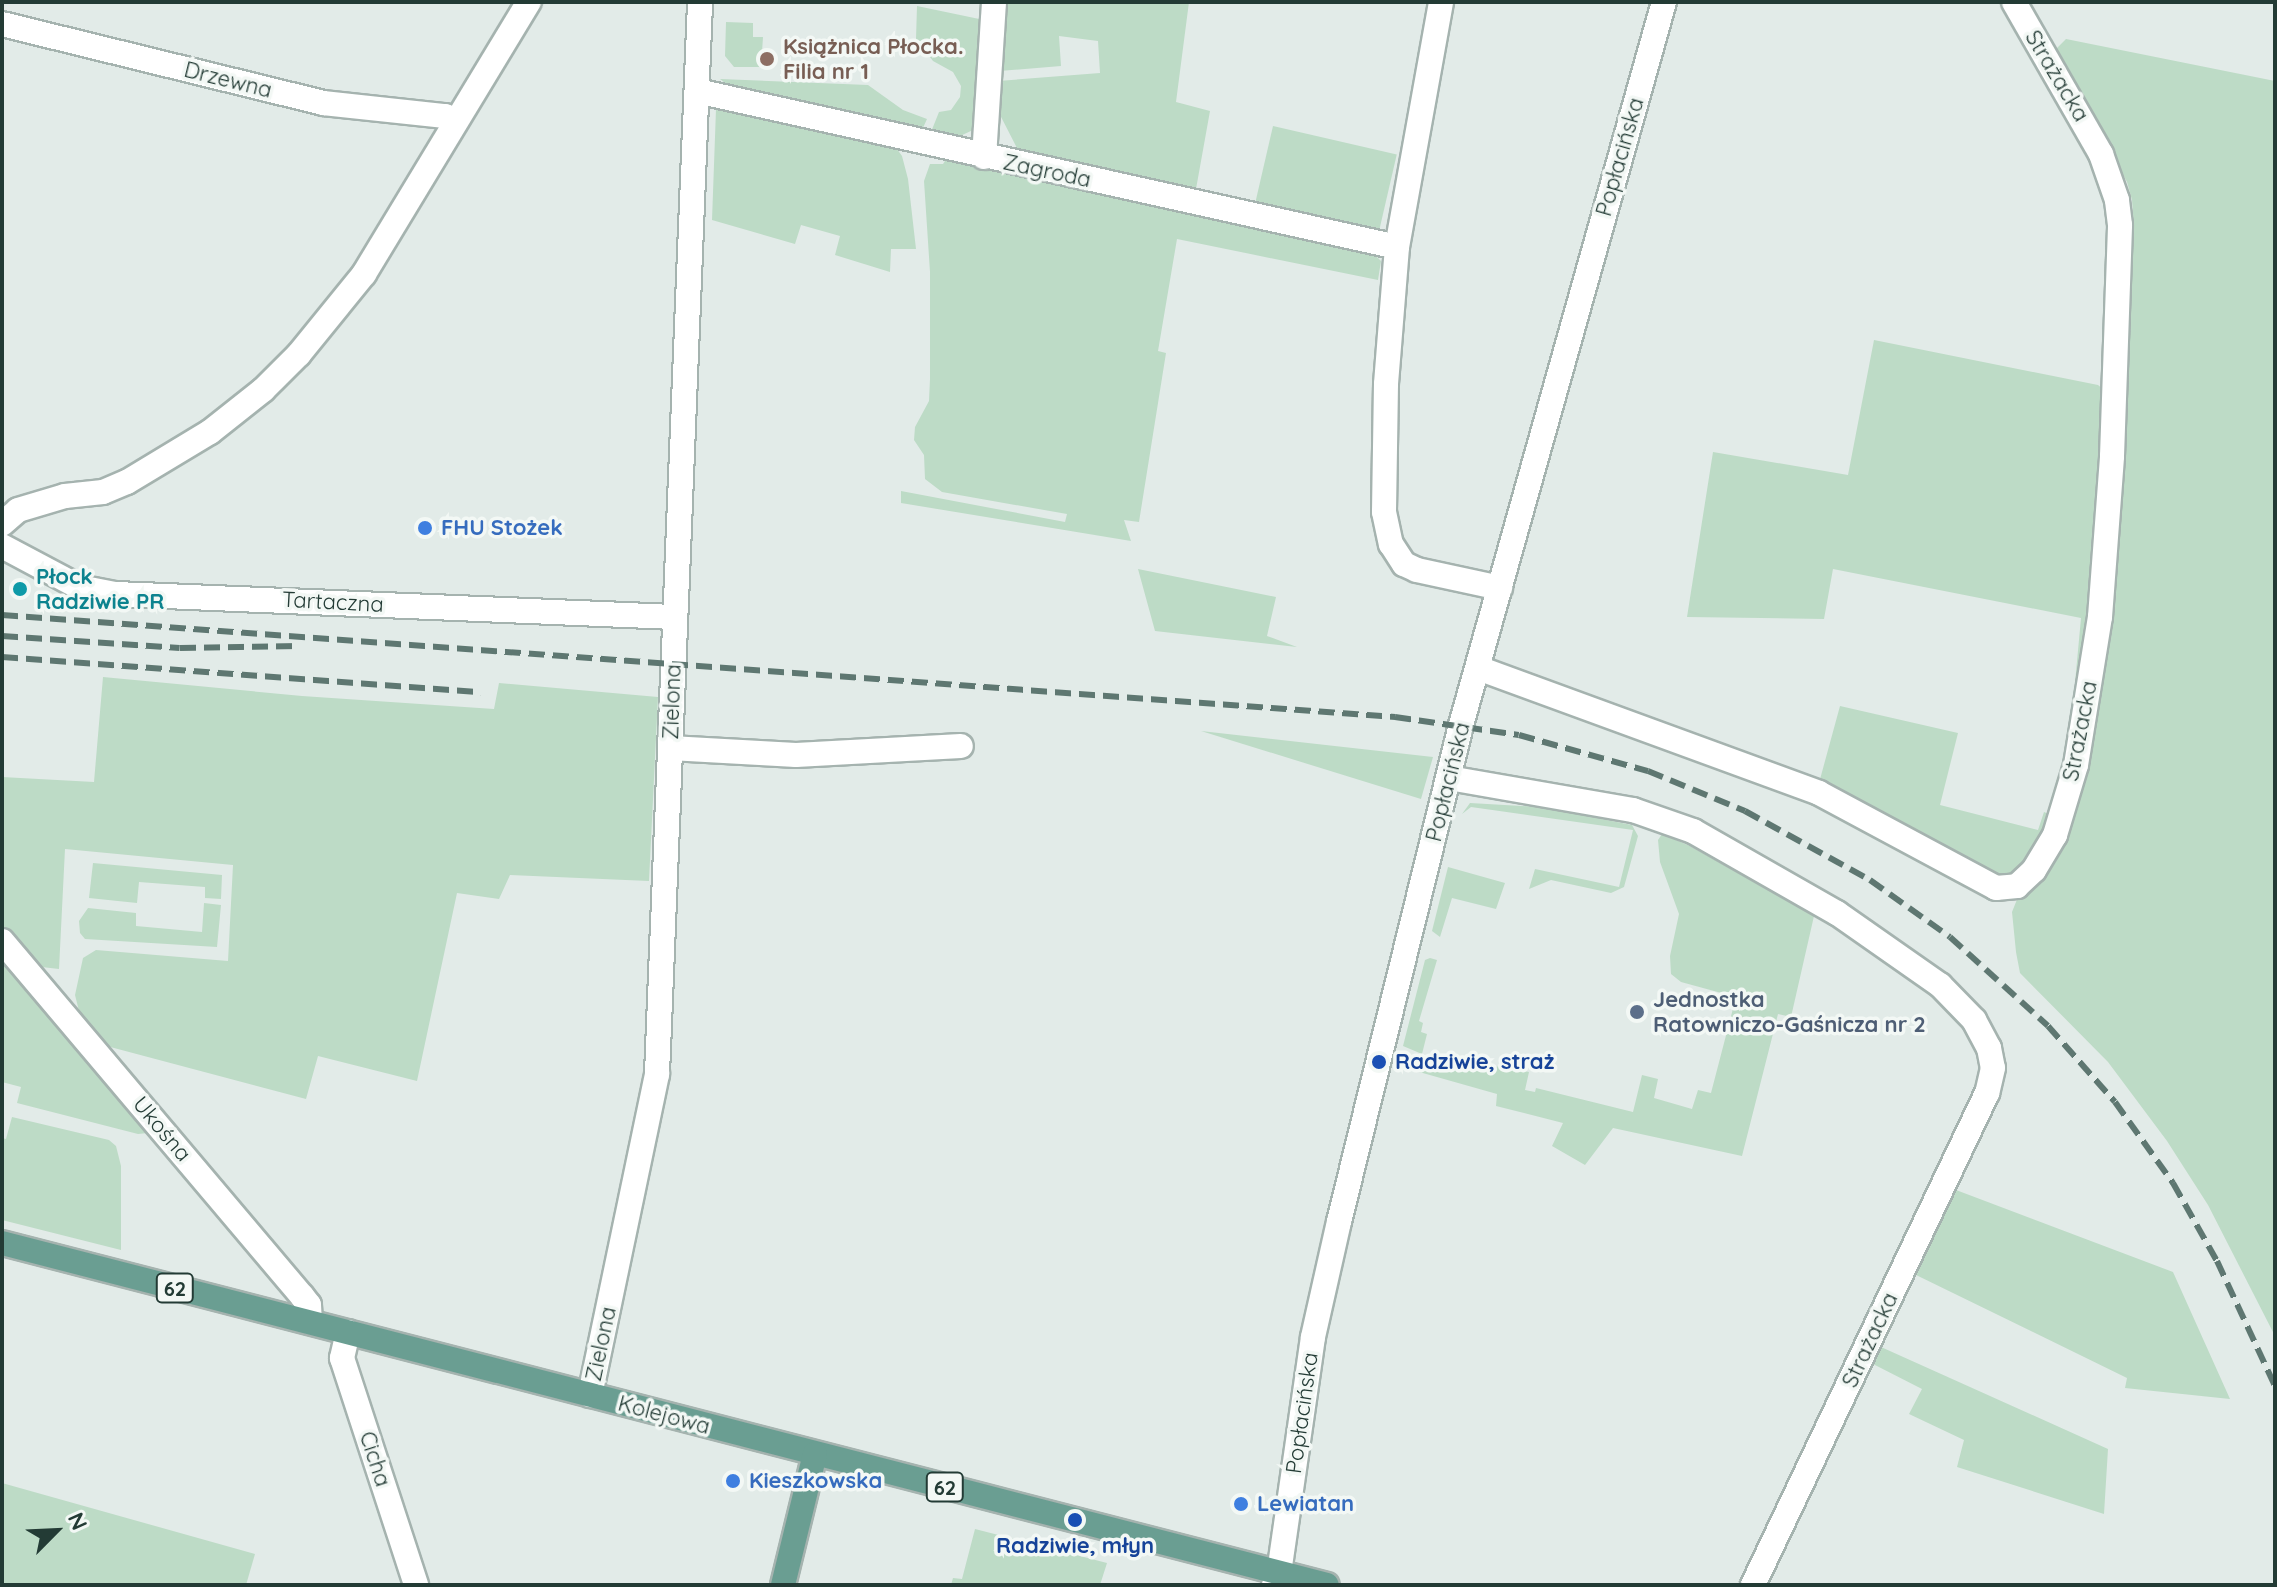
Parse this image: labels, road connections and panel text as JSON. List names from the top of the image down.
{
  "streets": {
    "main road": ["62", "Kolejowa"],
    "street": [
      "Strażacka",
      "Drzewna",
      "Popłacińska",
      "Zagroda",
      "Tartaczna",
      "Zielona",
      "Ukośna",
      "Cicha"
    ]
  },
  "crossings": [
    ["Strażacka", "Popłacińska"],
    ["Popłacińska", "Kolejowa"],
    ["Zagroda", "Zielona"],
    ["Tartaczna", "Zielona"],
    ["Zielona", "Kolejowa"],
    ["Ukośna", "Kolejowa"],
    ["Kolejowa", "Cicha"]
  ],
  "places": [
    "Książnica Płocka. Filia nr 1",
    "FHU Stożek",
    "Płock Radziwie PR",
    "Jednostka Ratowniczo-Gaśnicza nr 2",
    "Radziwie, straż",
    "Kieszkowska",
    "Lewiatan",
    "Radziwie, młyn"
  ],
  "north": "top right"
}
